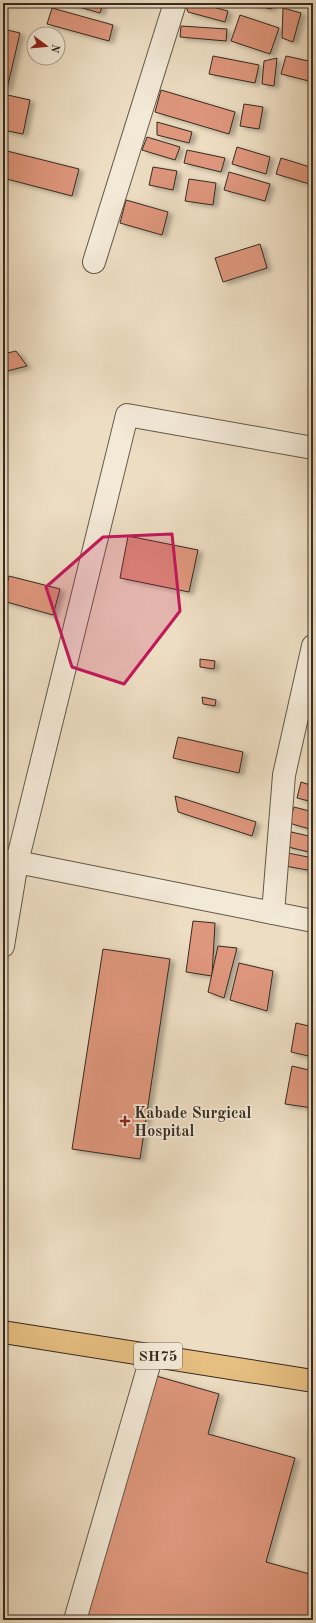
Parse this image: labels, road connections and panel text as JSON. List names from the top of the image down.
{
  "streets": {
    "main road": ["SH75"]
  },
  "places": {
    "health": ["Kabade Surgical Hospital"]
  },
  "north": "right"
}
